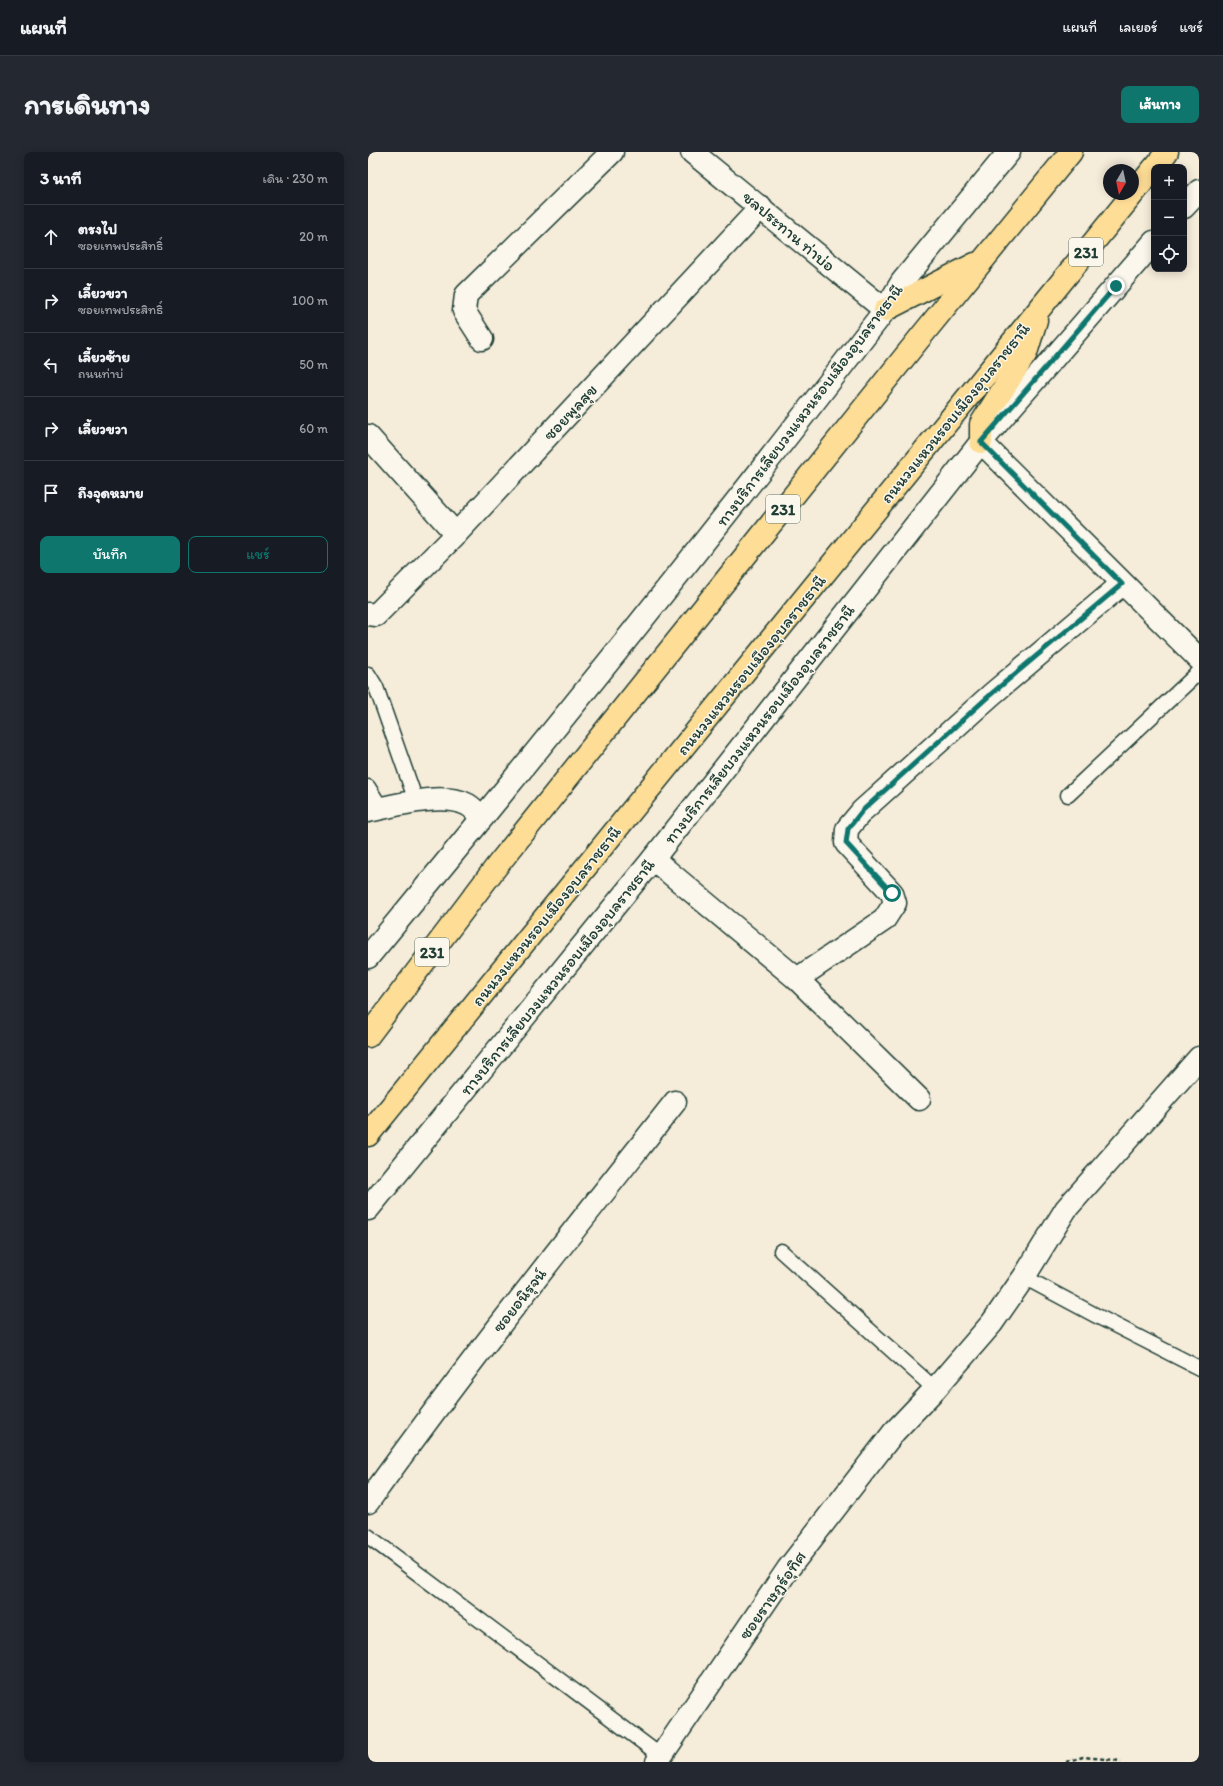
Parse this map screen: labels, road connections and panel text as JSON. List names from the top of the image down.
{
  "streets": {
    "highway": ["231", "ถนนวงแหวนรอบเมืองอุบลราชธานี"],
    "street": [
      "ชลประทาน ท่าบ่อ",
      "ทางบริการเลียบวงแหวนรอบเมืองอุบลราชธานี",
      "ซอยพูลสุข",
      "ซอยอนิรุจน์",
      "ซอยราษฎร์อุทิศ"
    ]
  },
  "crossings": [
    ["ชลประทาน ท่าบ่อ", "ทางบริการเลียบวงแหวนรอบเมืองอุบลราชธานี"],
    ["ชลประทาน ท่าบ่อ", "ซอยพูลสุข"]
  ],
  "north": "bottom",
  "page": {
    "header": "แผนที่",
    "nav": ["แผนที่", "เลเยอร์", "แชร์"],
    "buttons": [
      "เส้นทาง",
      ["บันทึก", "แชร์"]
    ],
    "title": "การเดินทาง",
    "heading": ["3 นาที", "เดิน · 230 m"],
    "map_buttons": ["+", "−"],
    "list": [
      ["ตรงไป", "ซอยเทพประสิทธิ์", "20 m"],
      ["เลี้ยวขวา", "ซอยเทพประสิทธิ์", "100 m"],
      ["เลี้ยวซ้าย", "ถนนท่าบ่", "50 m"],
      ["เลี้ยวขวา", "60 m"],
      "ถึงจุดหมาย"
    ]
  }
}
